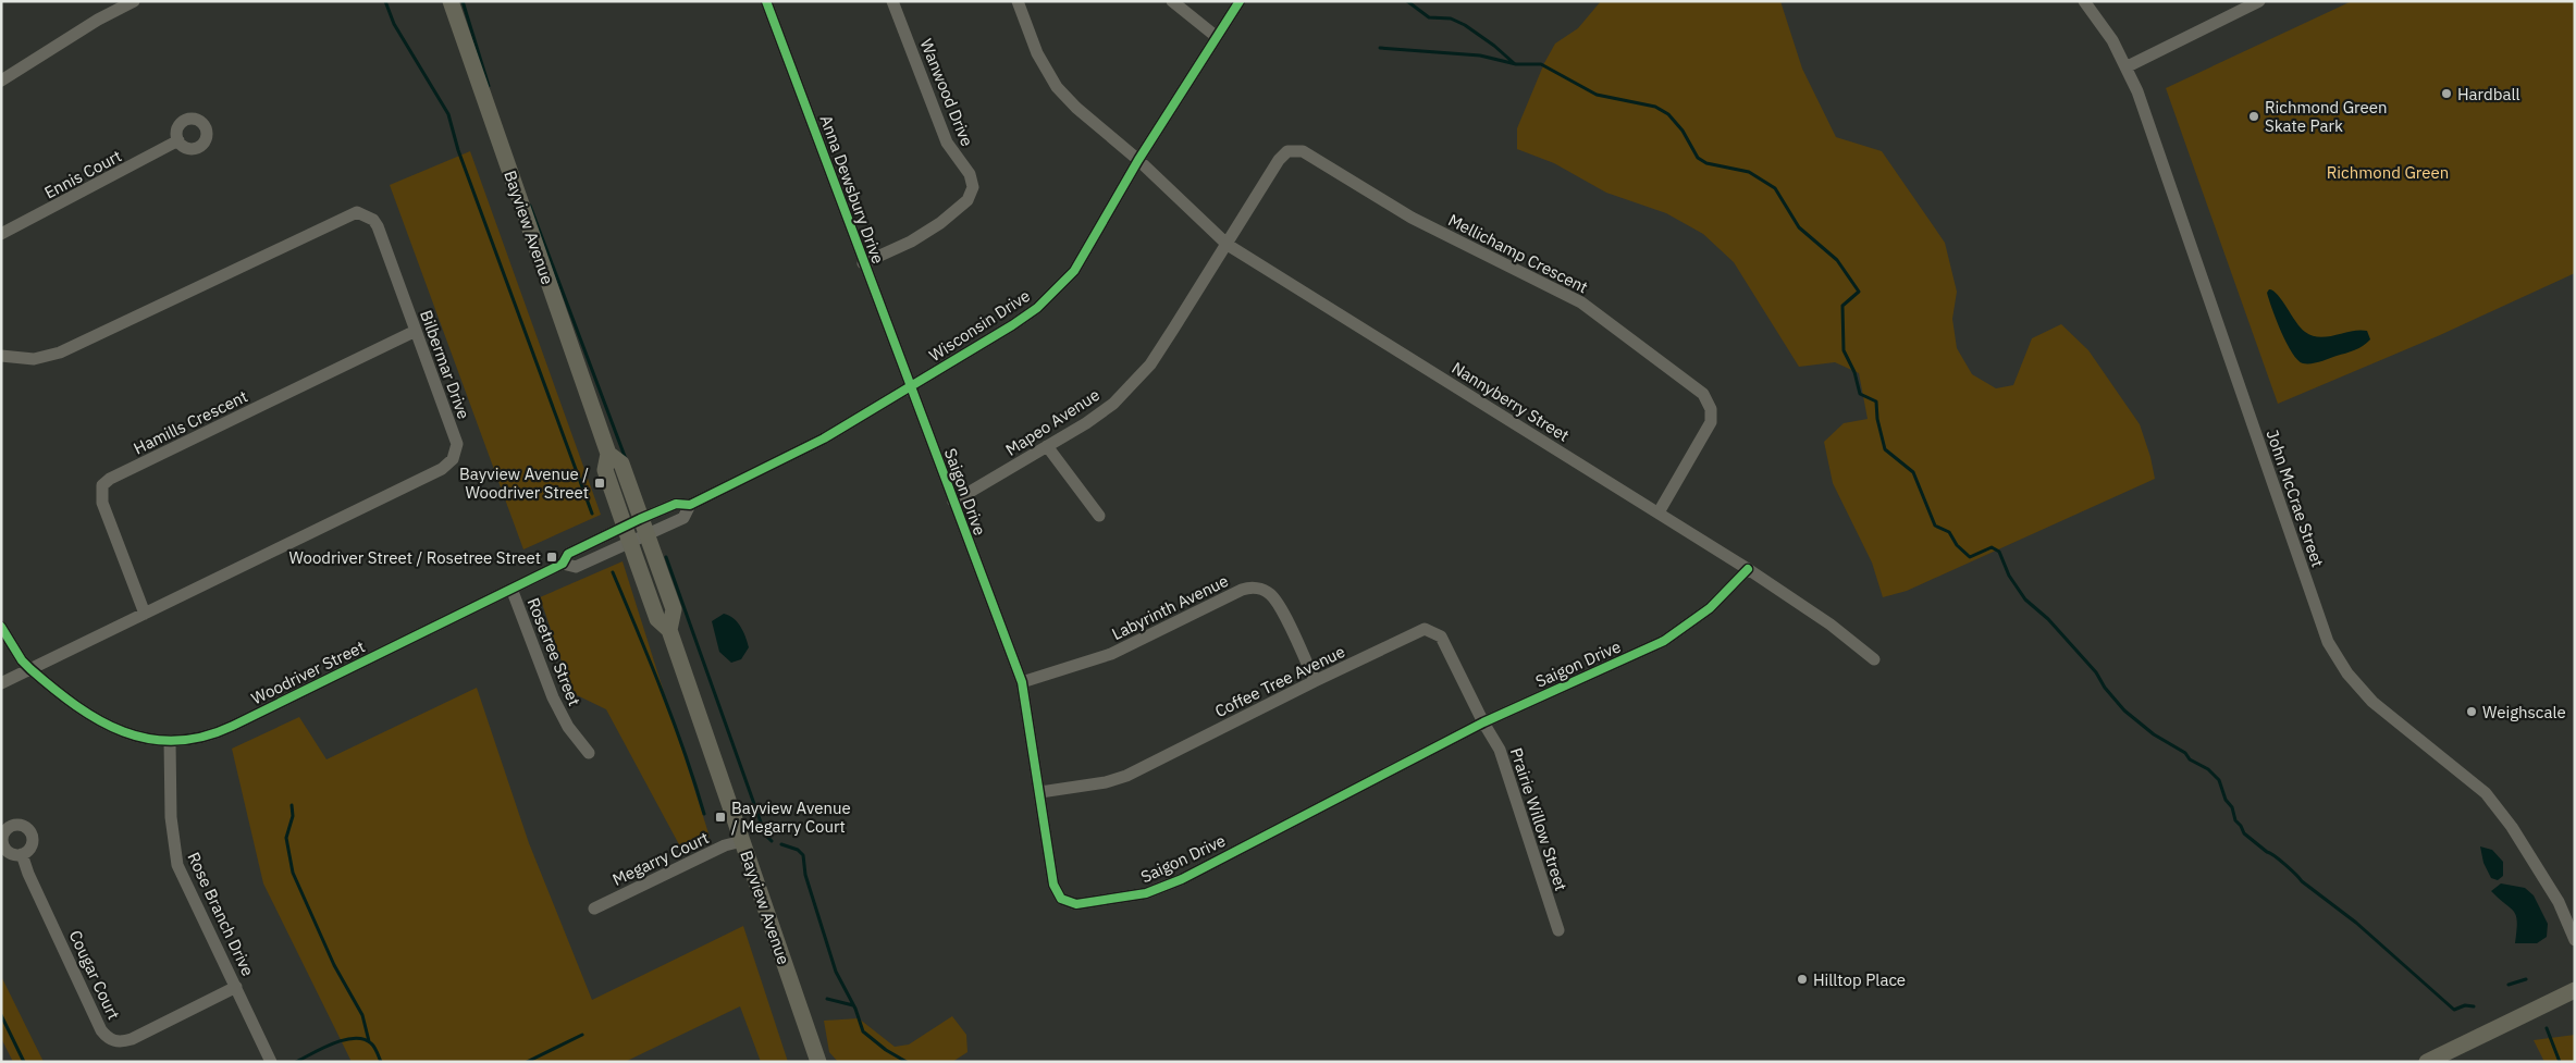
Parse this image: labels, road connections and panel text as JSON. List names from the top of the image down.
{
  "streets": {
    "main road": ["Bayview Avenue"],
    "street": [
      "Wanwood Drive",
      "Ennis Court",
      "Anna Dewsbury Drive",
      "Mellichamp Crescent",
      "Wisconsin Drive",
      "Bilbermar Drive",
      "Nannyberry Street",
      "Hamills Crescent",
      "Mapeo Avenue",
      "Saigon Drive",
      "John McCrae Street",
      "Labyrinth Avenue",
      "Rosetree Street",
      "Woodriver Street",
      "Coffee Tree Avenue",
      "Prairie Willow Street",
      "Megarry Court",
      "Rose Branch Drive",
      "Cougar Court"
    ]
  },
  "crossings": [
    ["Wanwood Drive", "Anna Dewsbury Drive"],
    ["Anna Dewsbury Drive", "Wisconsin Drive"],
    ["Anna Dewsbury Drive", "Saigon Drive"],
    ["Bayview Avenue", "Wisconsin Drive"],
    ["Bayview Avenue", "Woodriver Street"],
    ["Bayview Avenue", "Megarry Court"],
    ["Mellichamp Crescent", "Nannyberry Street"],
    ["Mellichamp Crescent", "Mapeo Avenue"],
    ["Wisconsin Drive", "Nannyberry Street"],
    ["Wisconsin Drive", "Saigon Drive"],
    ["Wisconsin Drive", "Woodriver Street"],
    ["Bilbermar Drive", "Hamills Crescent"],
    ["Bilbermar Drive", "Woodriver Street"],
    ["Nannyberry Street", "Mapeo Avenue"],
    ["Nannyberry Street", "Saigon Drive"],
    ["Mapeo Avenue", "Saigon Drive"],
    ["Saigon Drive", "Labyrinth Avenue"],
    ["Saigon Drive", "Coffee Tree Avenue"],
    ["Saigon Drive", "Prairie Willow Street"],
    ["Labyrinth Avenue", "Coffee Tree Avenue"],
    ["Rosetree Street", "Woodriver Street"],
    ["Woodriver Street", "Rose Branch Drive"],
    ["Coffee Tree Avenue", "Prairie Willow Street"],
    ["Rose Branch Drive", "Cougar Court"]
  ],
  "parks": ["Richmond Green"],
  "places": {
    "other": [
      "Hardball",
      "Richmond Green Skate Park",
      "Weighscale",
      "Hilltop Place"
    ],
    "transit": ["Bayview Avenue / Woodriver Street", "Woodriver Street / Rosetree Street", "Bayview Avenue / Megarry Court"]
  }
}
